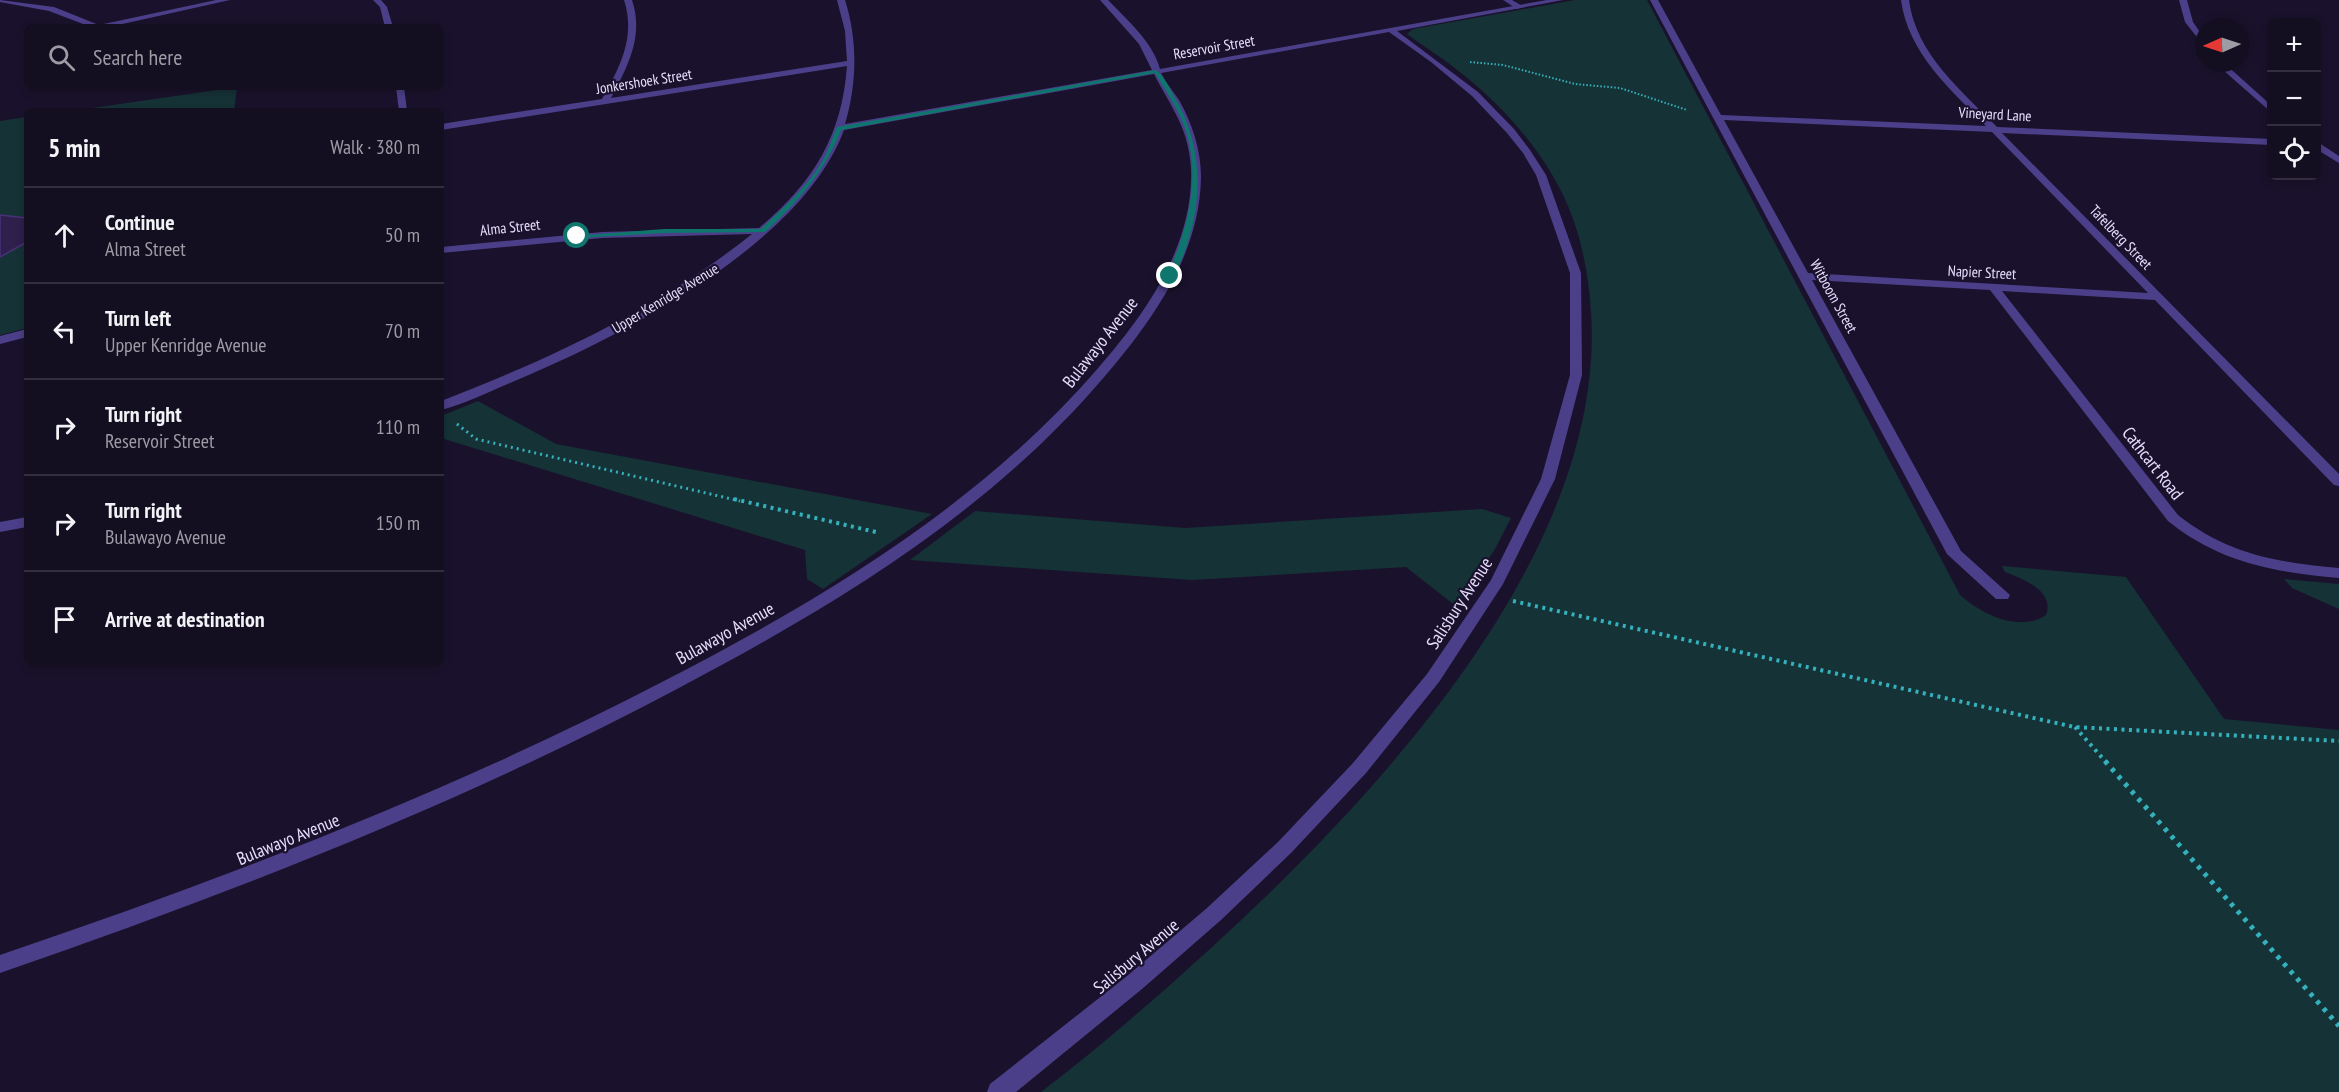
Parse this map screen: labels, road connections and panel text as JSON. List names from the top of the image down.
{
  "streets": {
    "street": [
      "Reservoir Street",
      "Jonkershoek Street",
      "Vineyard Lane",
      "Alma Street",
      "Tafelberg Street",
      "Napier Street",
      "Witboom Street",
      "Upper Kenridge Avenue",
      "Bulawayo Avenue",
      "Cathcart Road",
      "Salisbury Avenue"
    ]
  },
  "crossings": [
    ["Reservoir Street", "Upper Kenridge Avenue"],
    ["Reservoir Street", "Bulawayo Avenue"],
    ["Reservoir Street", "Salisbury Avenue"],
    ["Jonkershoek Street", "Upper Kenridge Avenue"],
    ["Vineyard Lane", "Tafelberg Street"],
    ["Vineyard Lane", "Witboom Street"],
    ["Alma Street", "Upper Kenridge Avenue"],
    ["Tafelberg Street", "Napier Street"],
    ["Napier Street", "Witboom Street"],
    ["Napier Street", "Cathcart Road"]
  ],
  "north": "left",
  "page": {
    "map_buttons": ["+", "−"],
    "search": "Search here",
    "heading": ["5 min", "Walk · 380 m"],
    "list": [
      ["Continue", "Alma Street", "50 m"],
      ["Turn left", "Upper Kenridge Avenue", "70 m"],
      ["Turn right", "Reservoir Street", "110 m"],
      ["Turn right", "Bulawayo Avenue", "150 m"],
      "Arrive at destination"
    ]
  }
}
